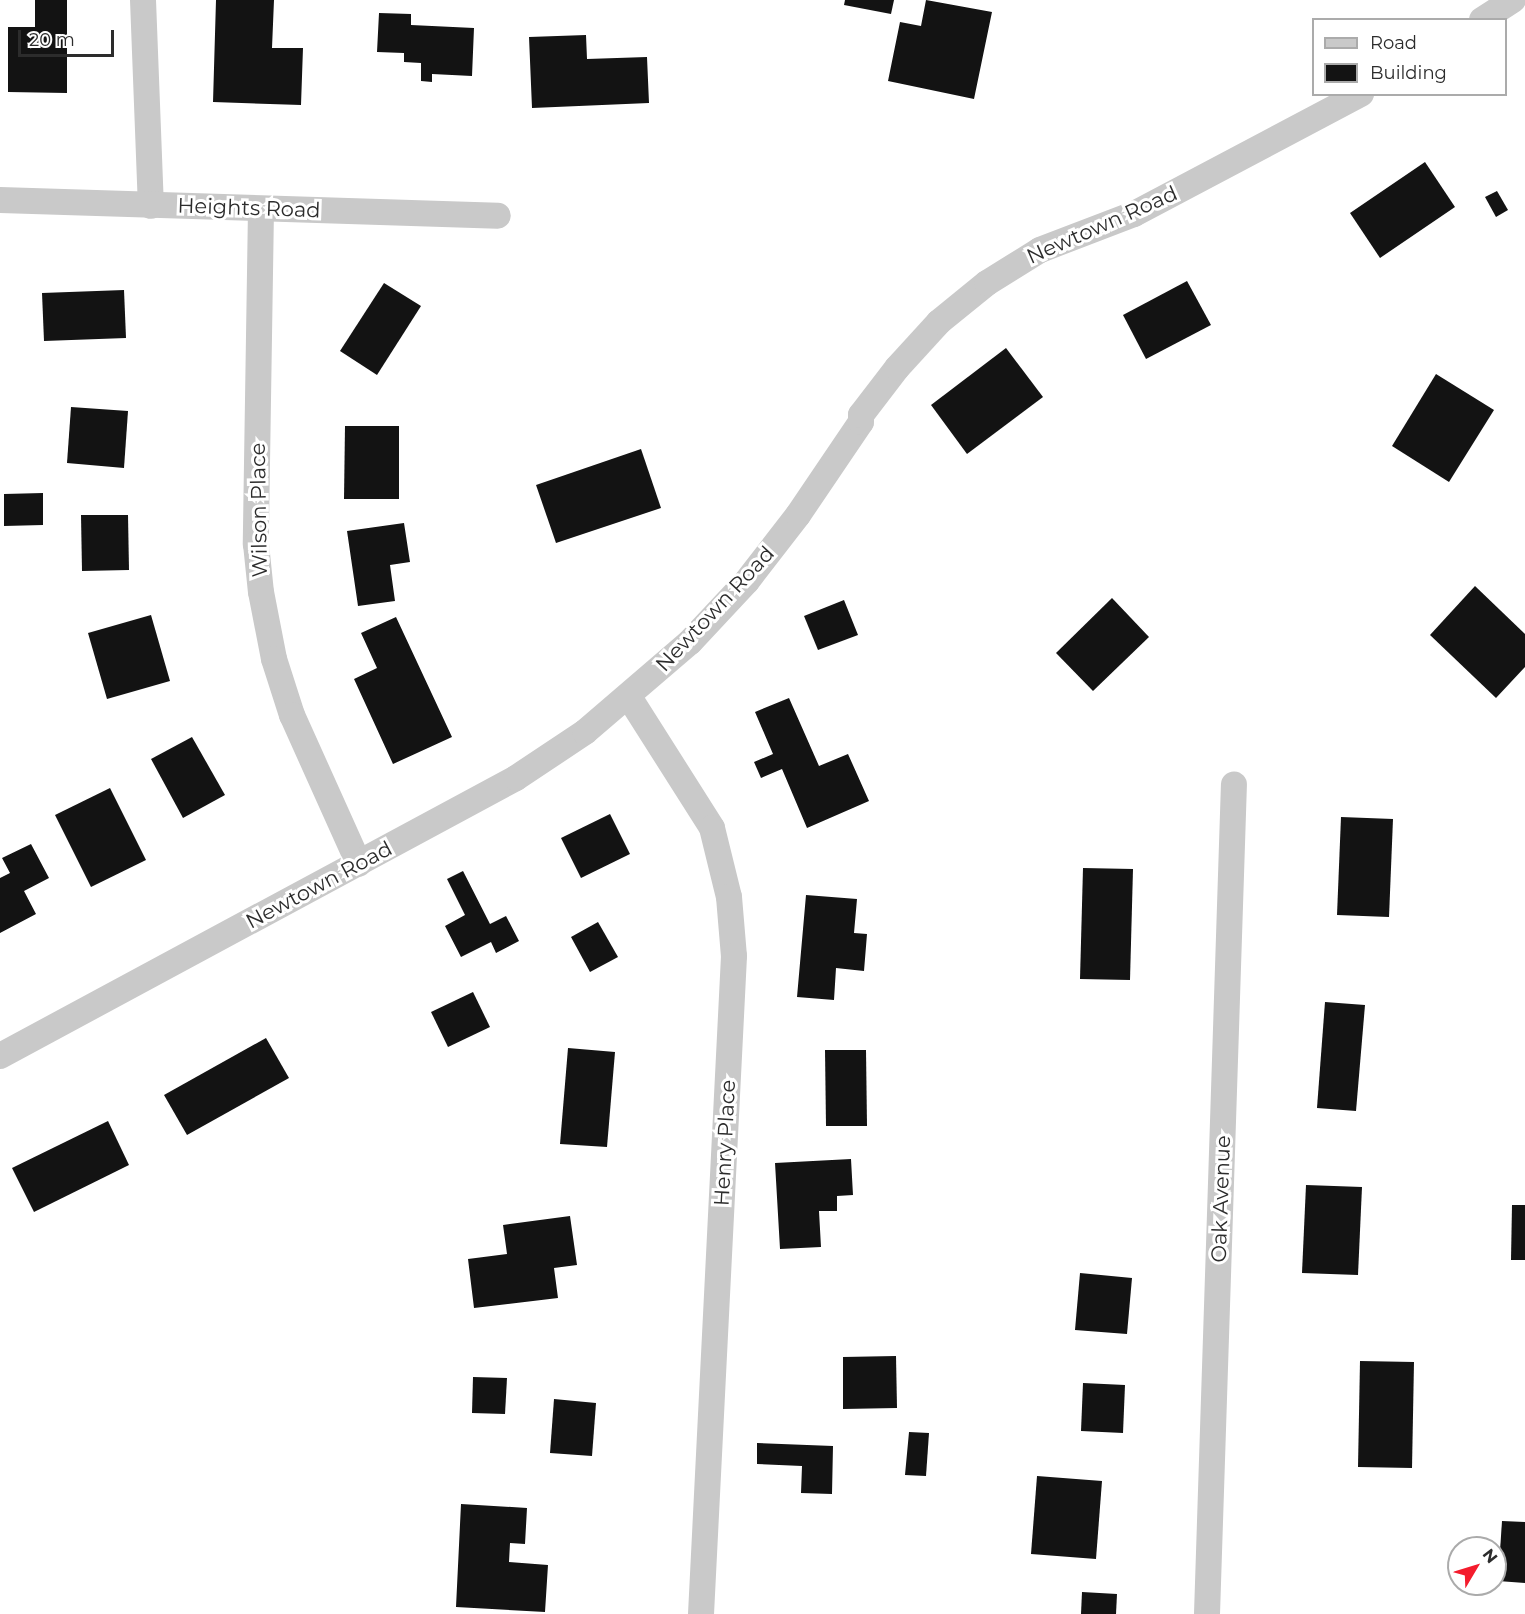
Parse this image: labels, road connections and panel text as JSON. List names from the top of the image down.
{
  "streets": {
    "street": [
      "Heights Road",
      "Newtown Road",
      "Wilson Place",
      "Henry Place",
      "Oak Avenue"
    ]
  },
  "crossings": [
    ["Heights Road", "Wilson Place"],
    ["Newtown Road", "Wilson Place"],
    ["Newtown Road", "Henry Place"]
  ],
  "legend": ["Road", "Building"],
  "scale_bar": "20 m",
  "north": "top right"
}
